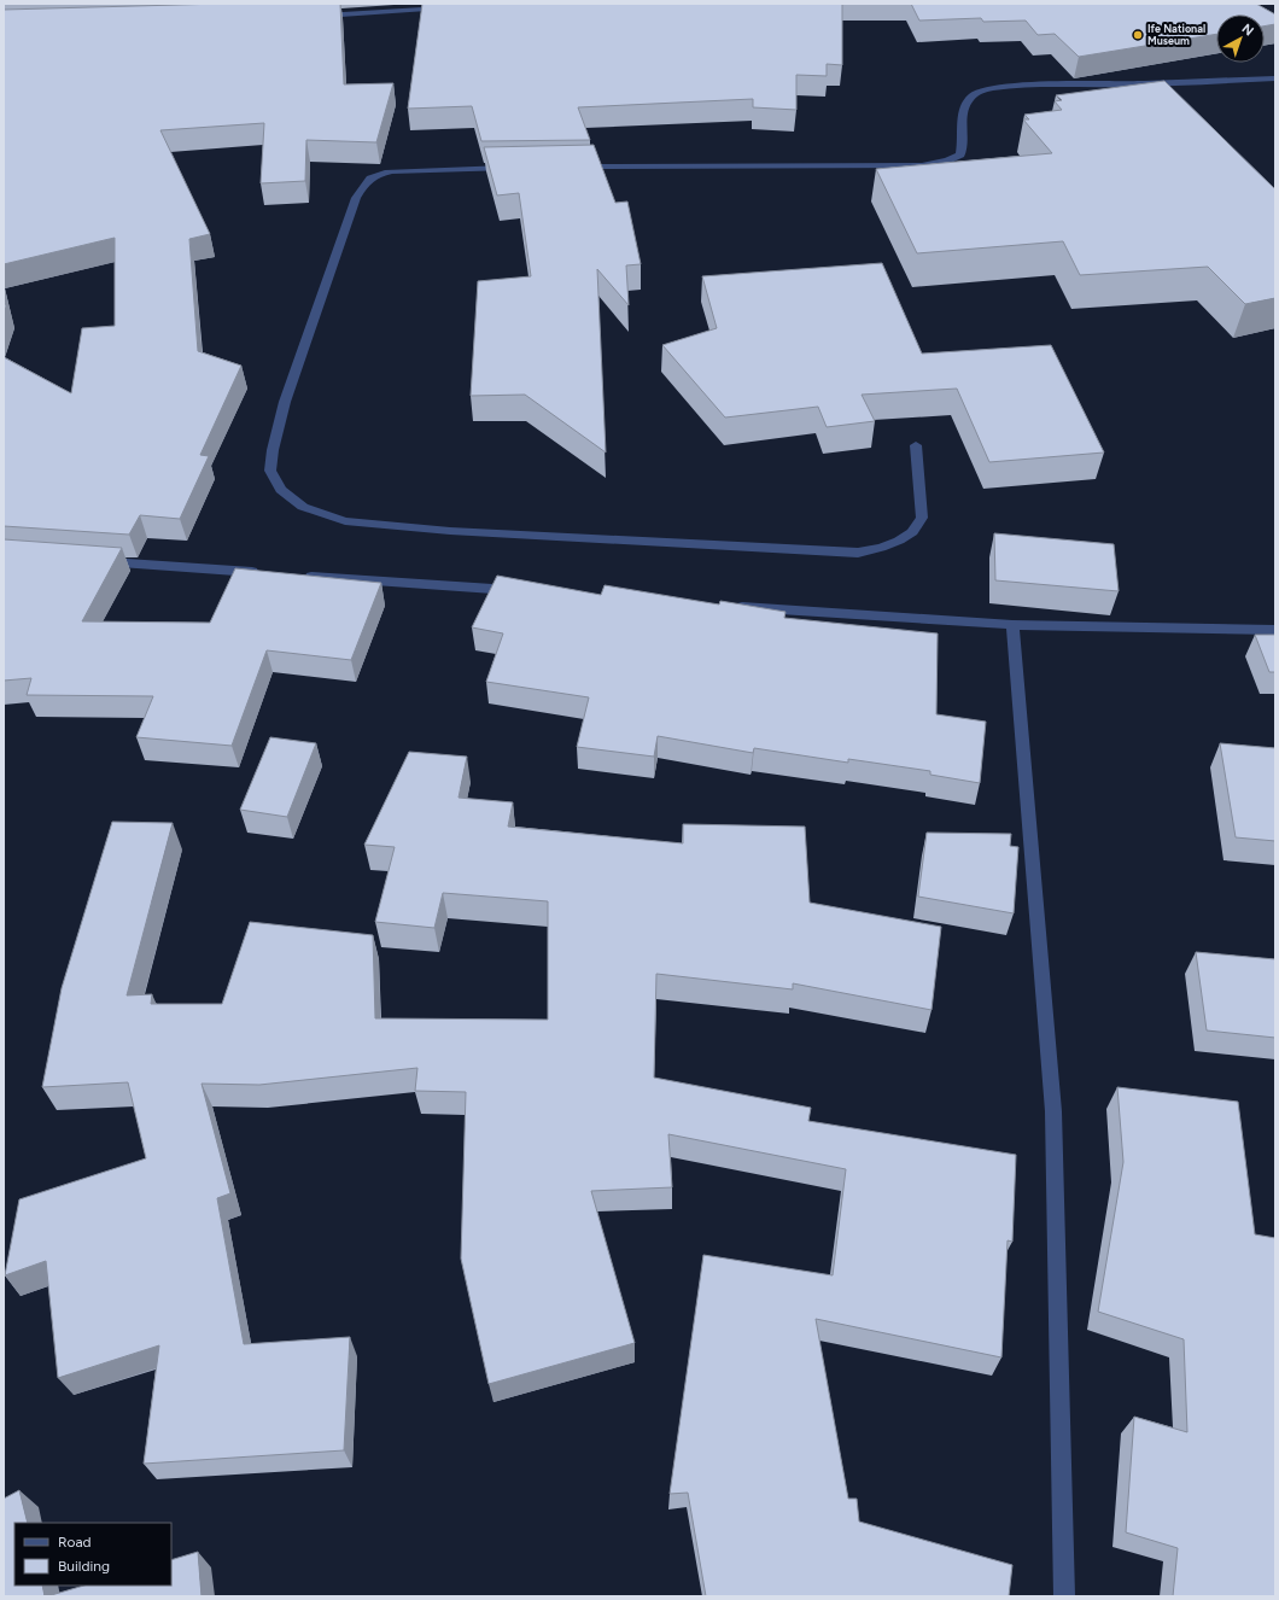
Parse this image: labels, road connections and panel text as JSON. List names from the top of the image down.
{
  "places": ["Ife National Museum"],
  "legend": ["Road", "Building"],
  "north": "top right"
}
